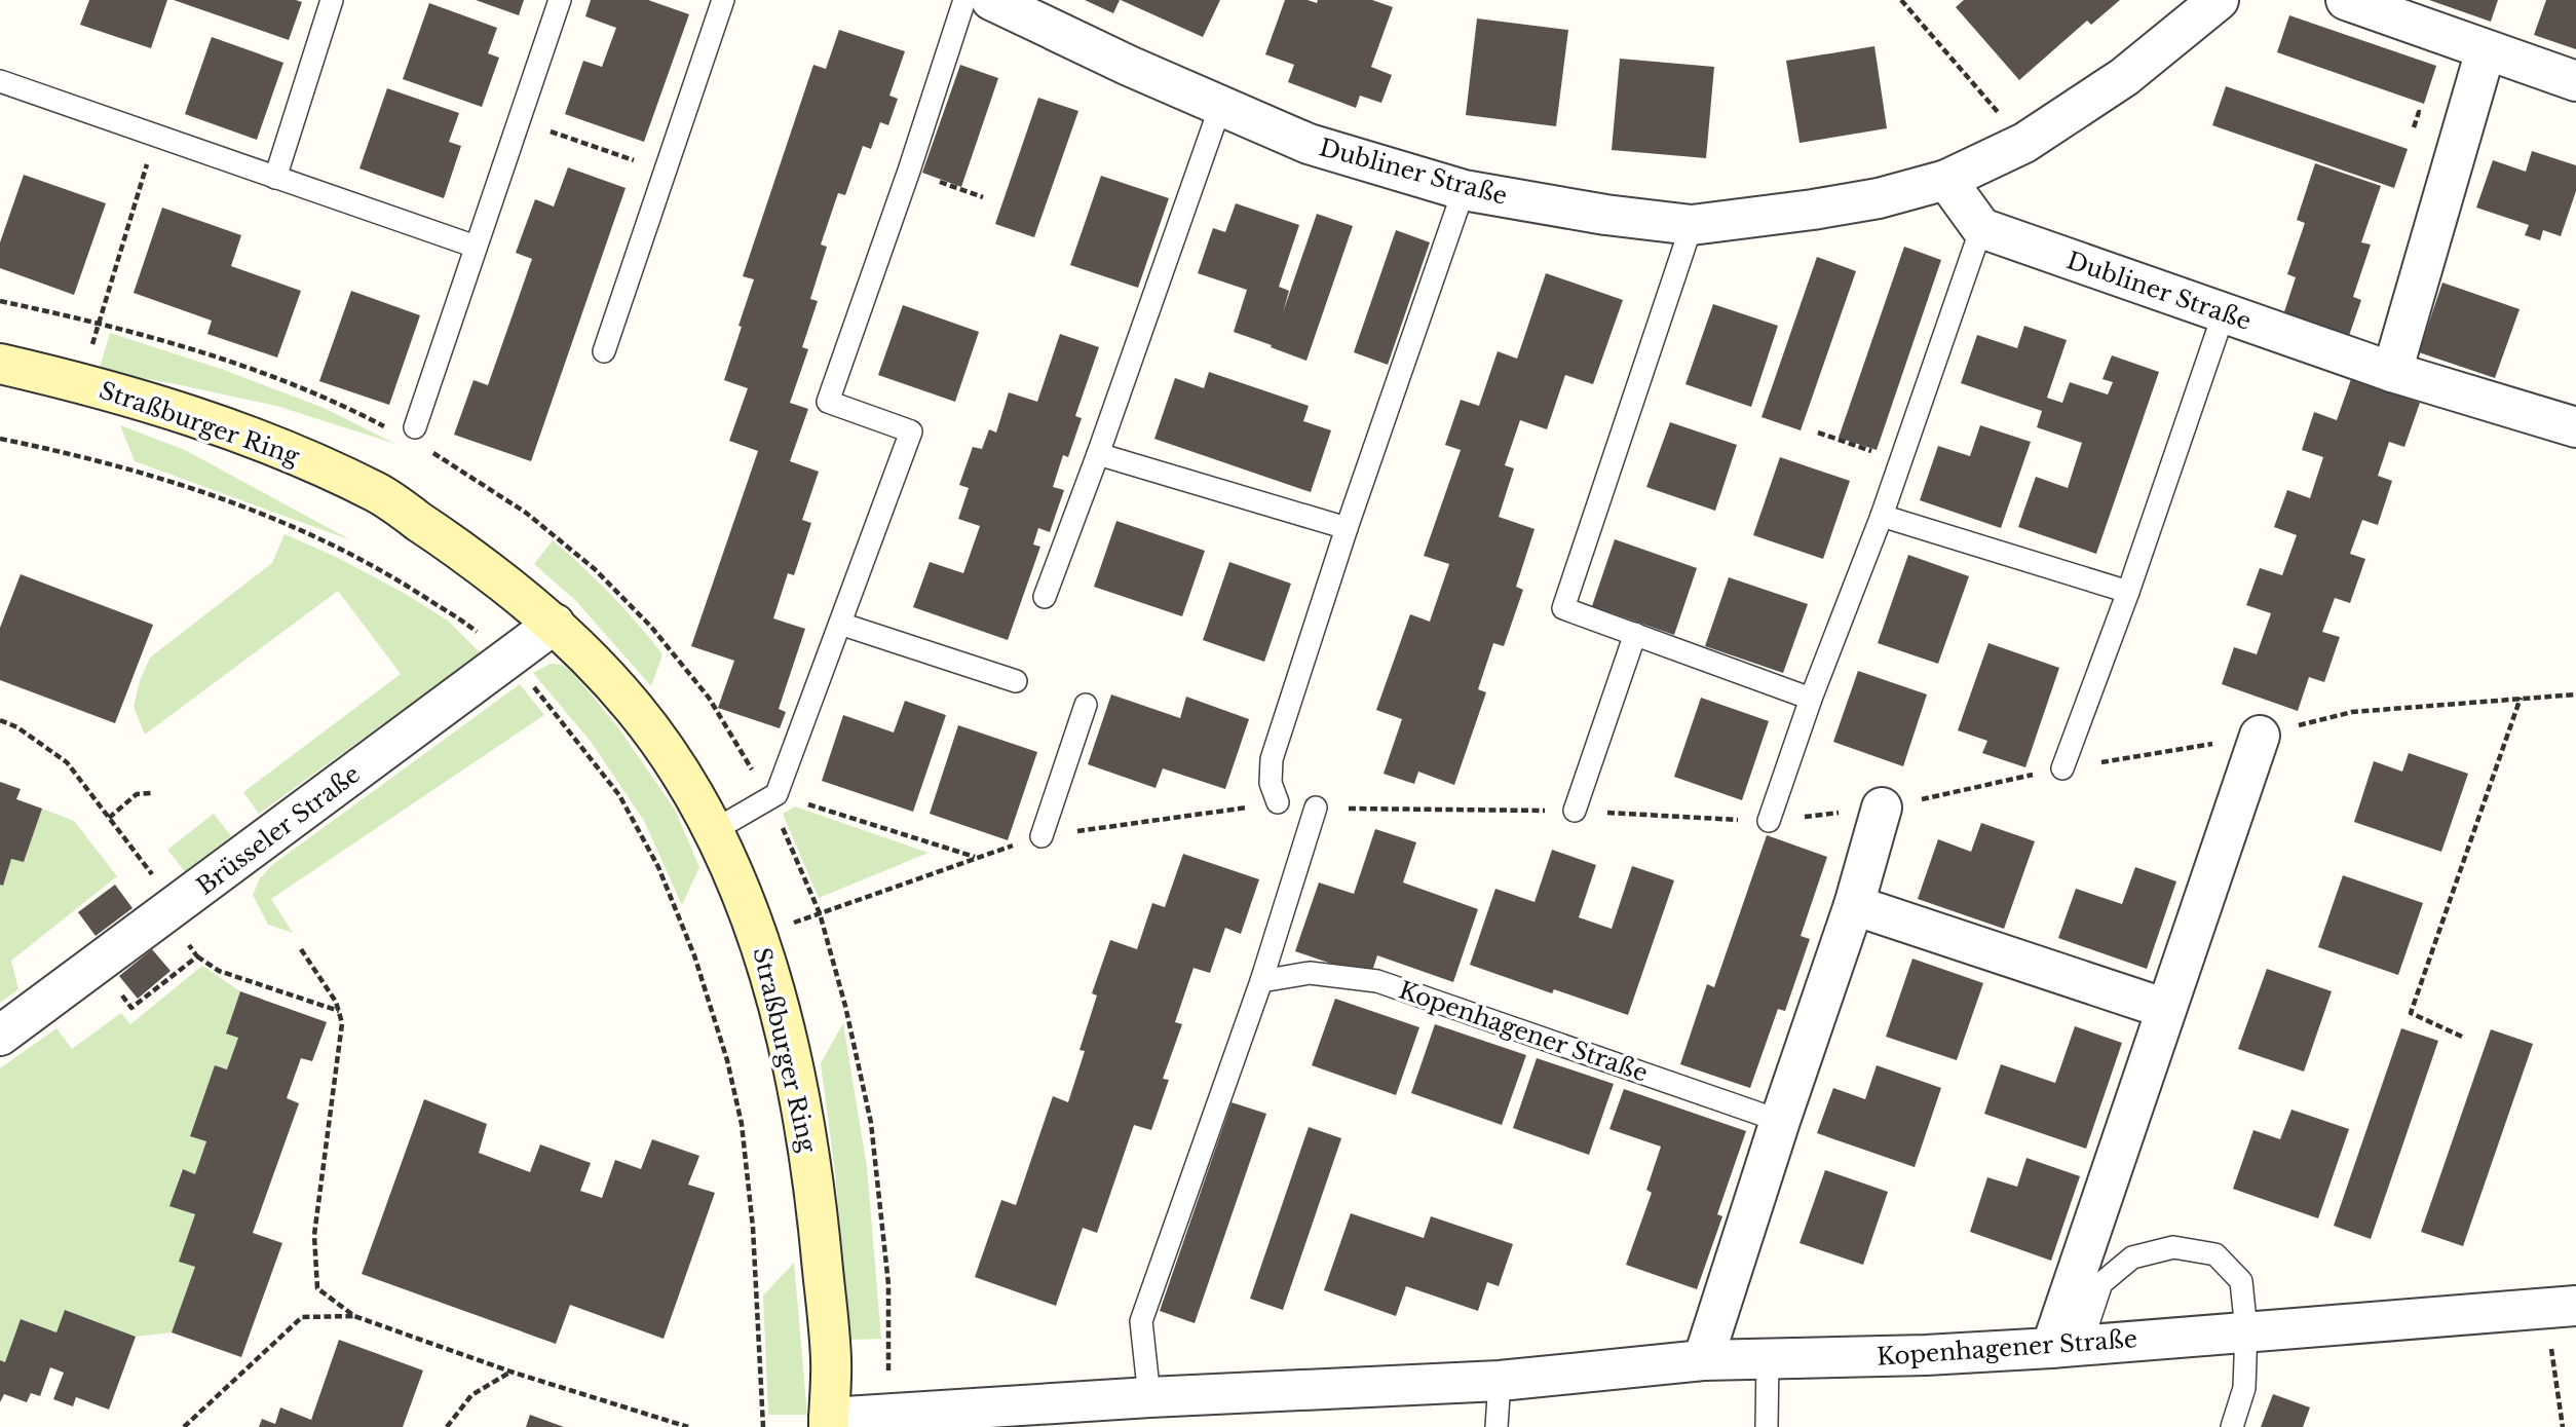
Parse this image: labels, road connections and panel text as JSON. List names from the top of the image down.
{
  "streets": {
    "street": [
      "Dubliner Straße",
      "Straßburger Ring",
      "Brüsseler Straße",
      "Kopenhagener Straße"
    ]
  },
  "crossings": [
    ["Straßburger Ring", "Brüsseler Straße"],
    ["Straßburger Ring", "Kopenhagener Straße"]
  ]
}
